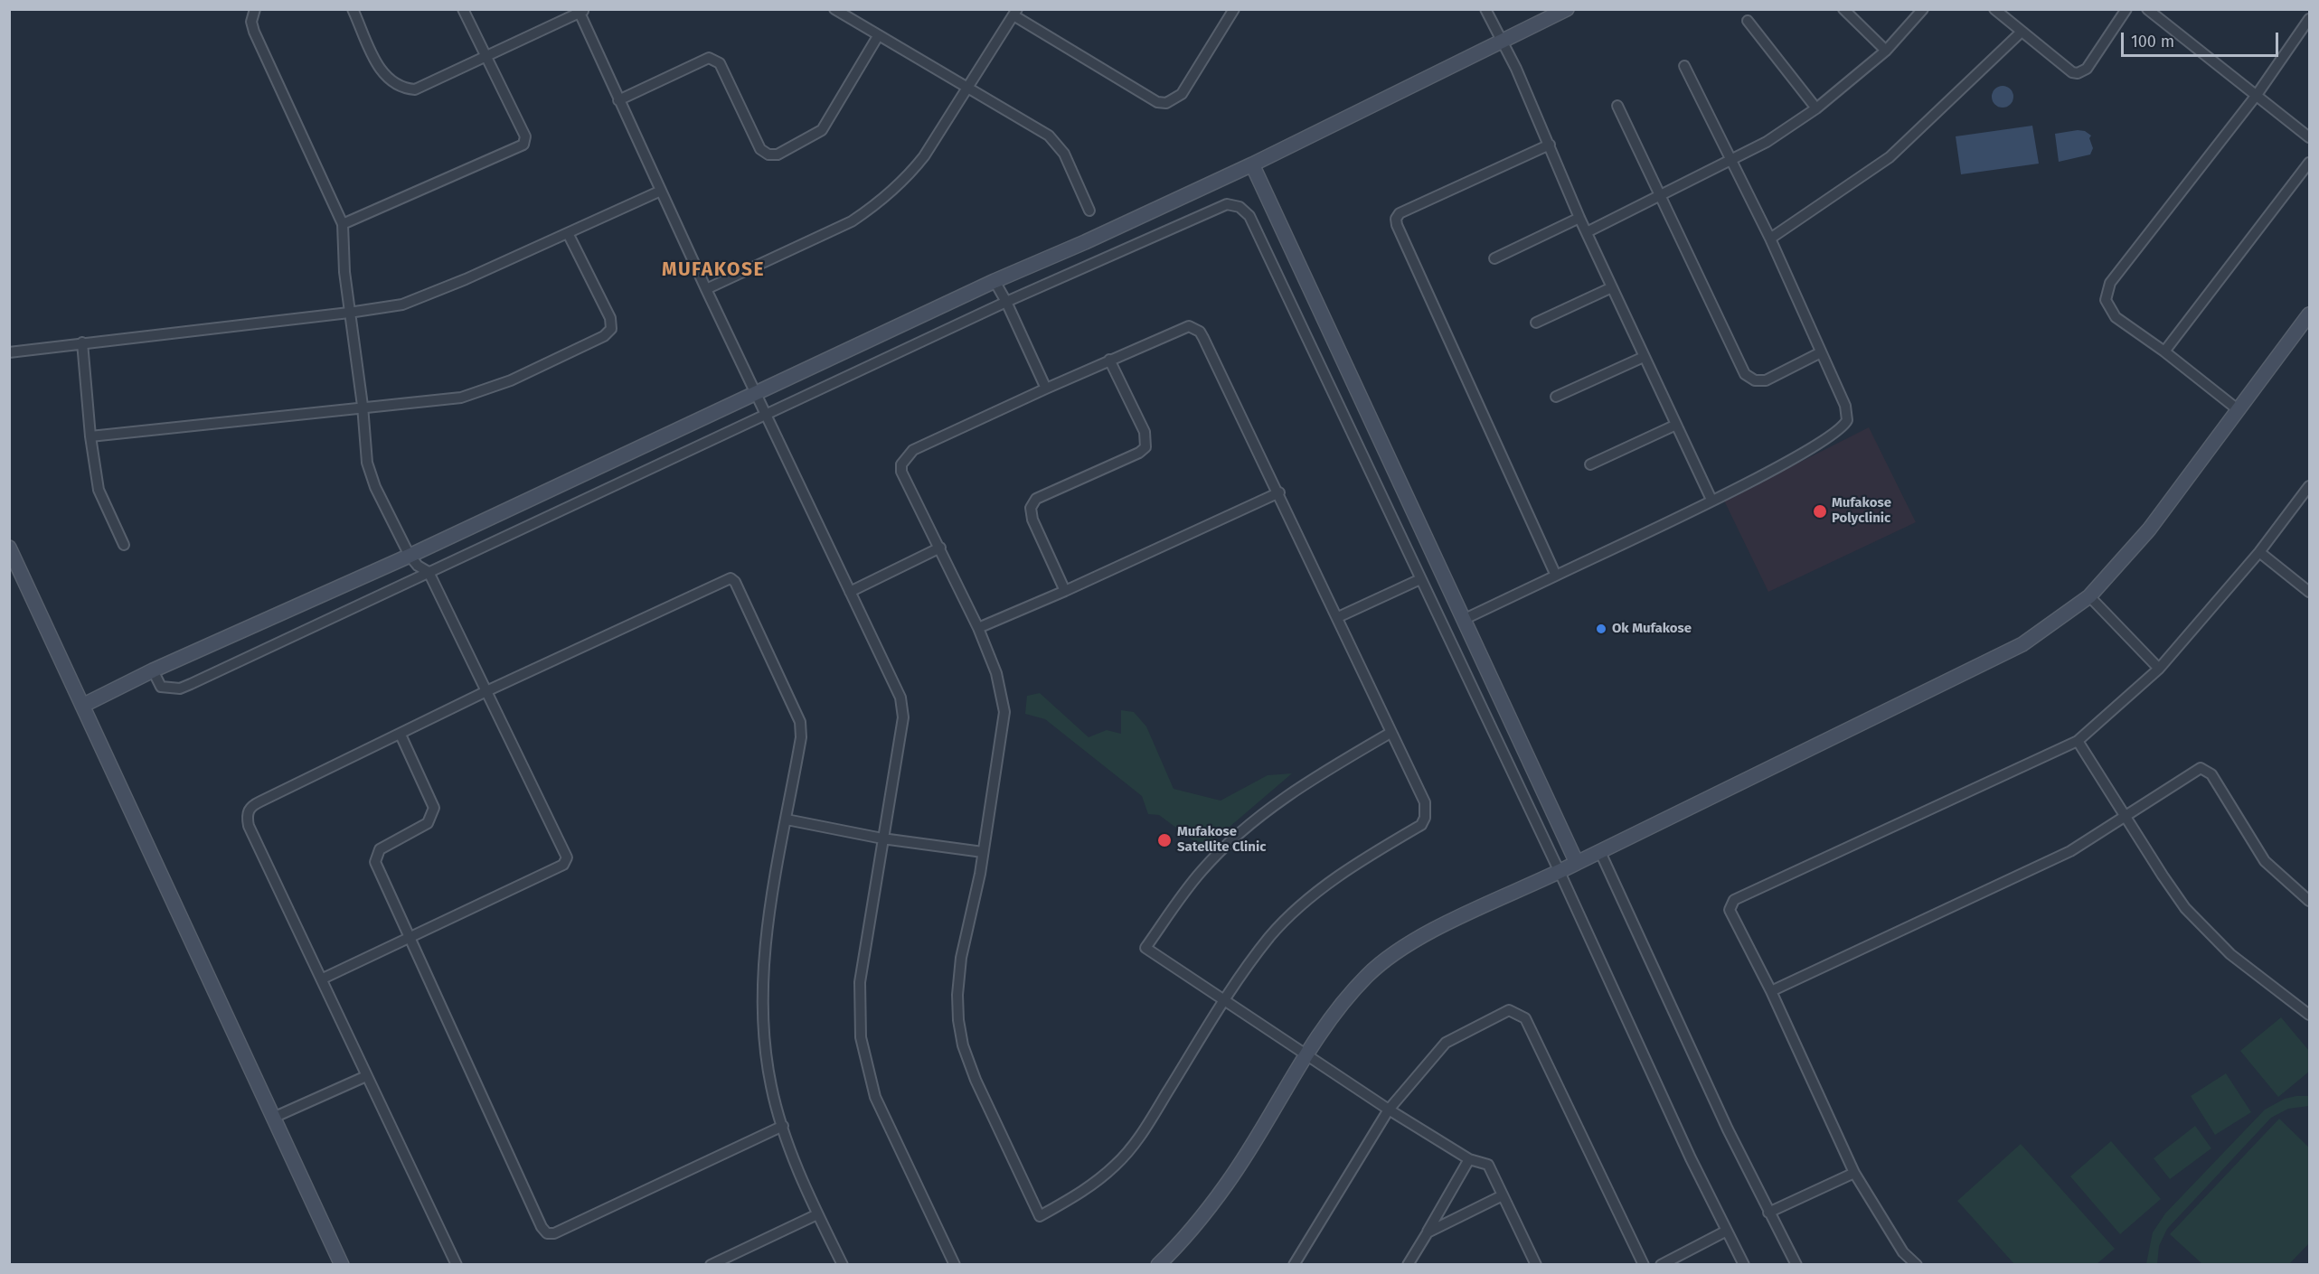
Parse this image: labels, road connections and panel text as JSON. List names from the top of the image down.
{
  "districts": ["MUFAKOSE"],
  "places": ["Mufakose Polyclinic", "Ok Mufakose", "Mufakose Satellite Clinic"],
  "scale_bar": "100 m"
}
